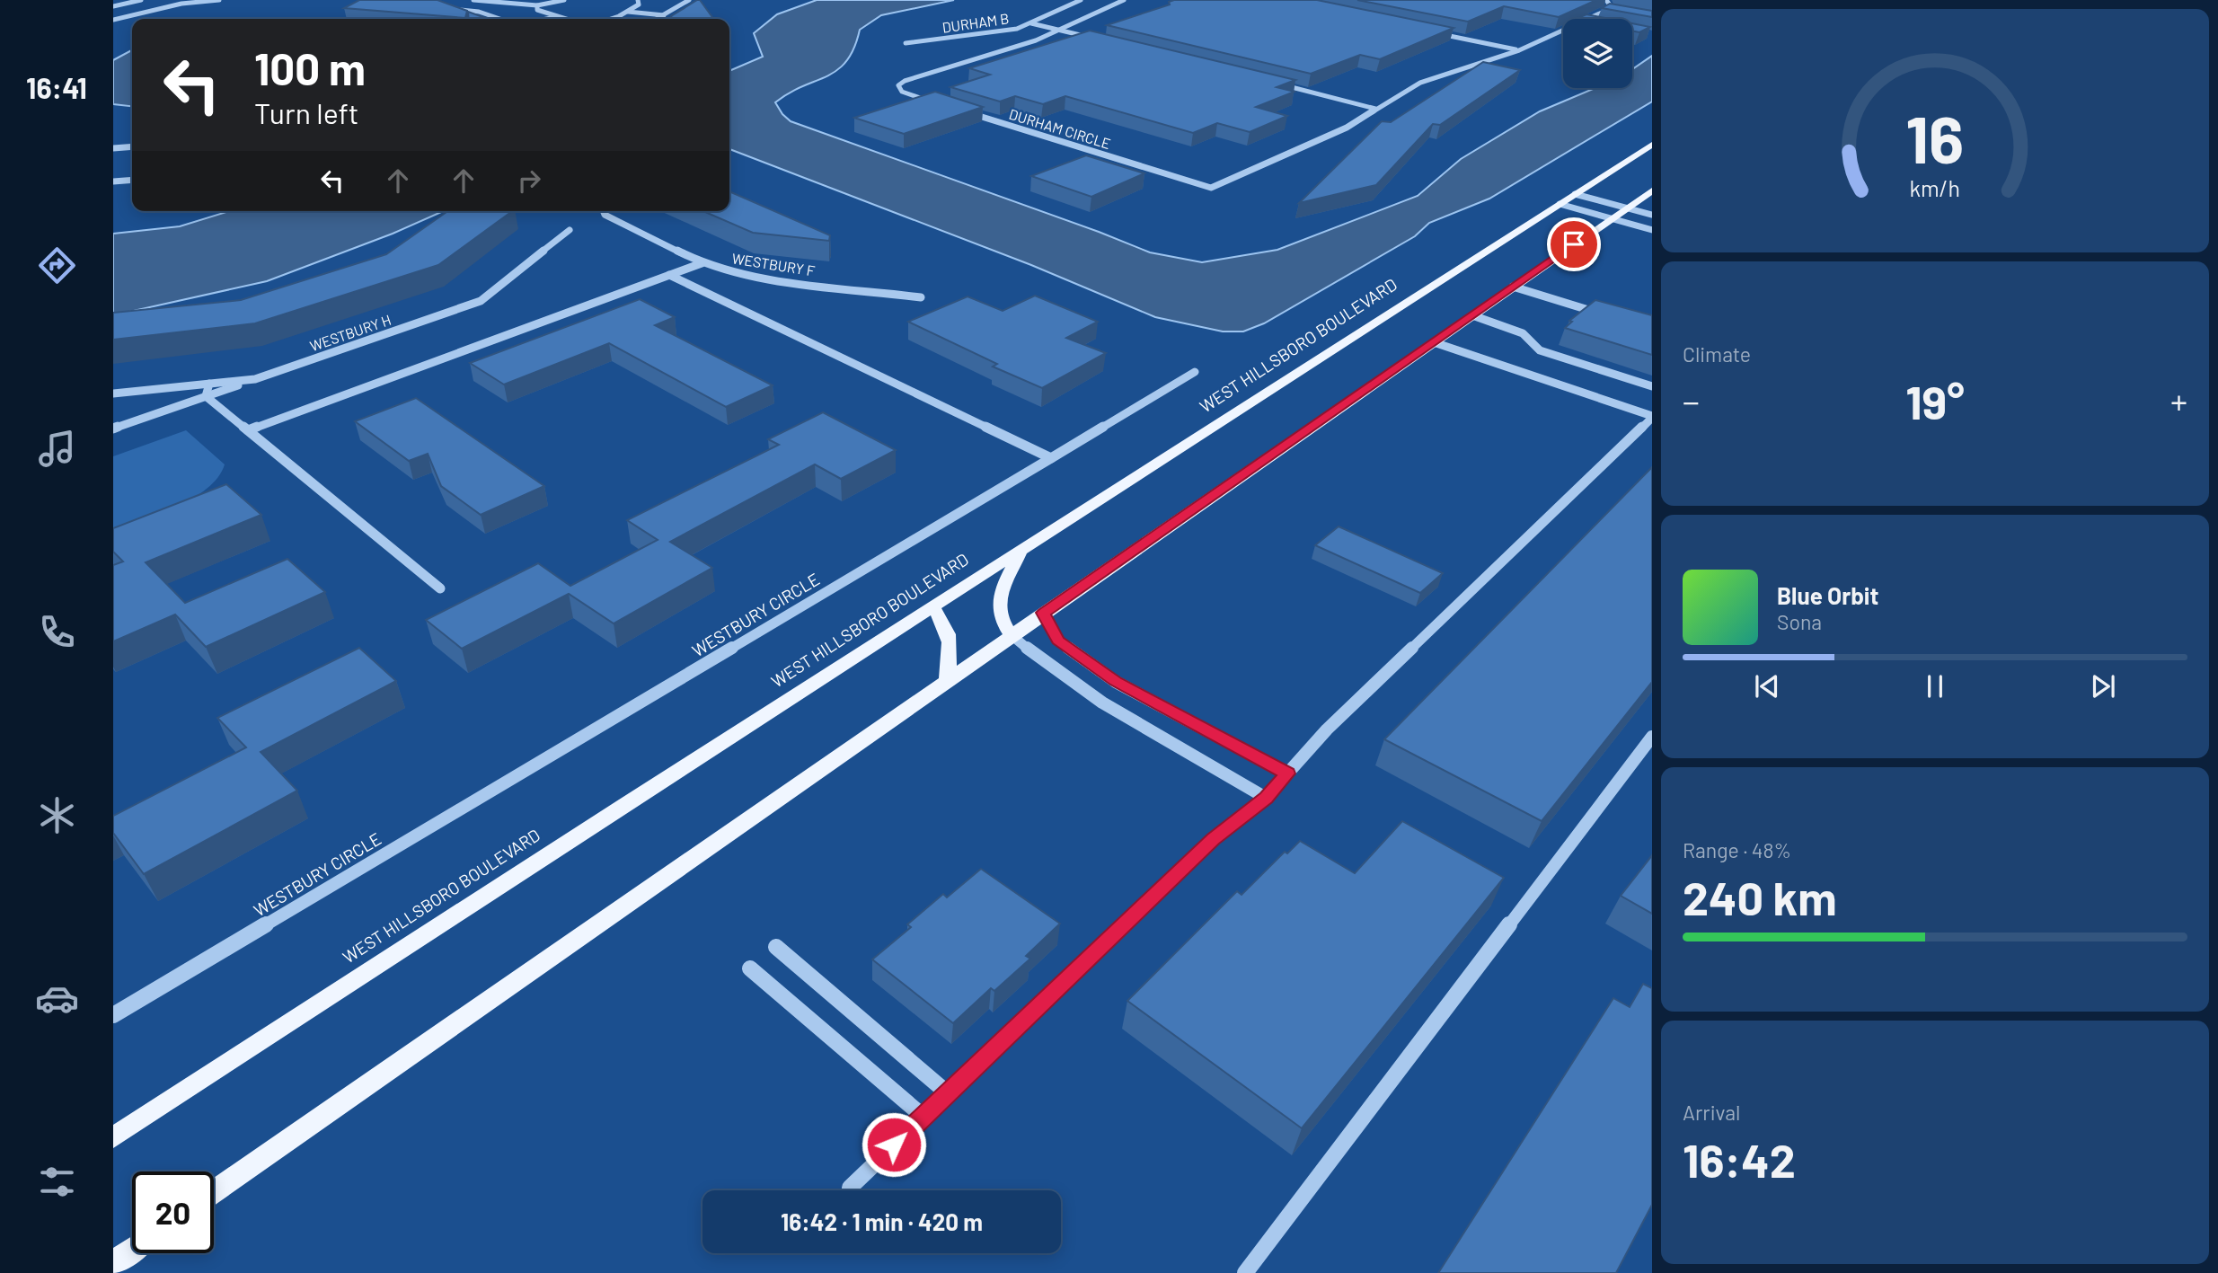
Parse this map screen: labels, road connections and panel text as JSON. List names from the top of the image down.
{
  "streets": {
    "main road": ["WEST HILLSBORO BOULEVARD"],
    "street": [
      "DURHAM B",
      "DURHAM CIRCLE",
      "WESTBURY F",
      "WESTBURY H",
      "WESTBURY CIRCLE"
    ]
  },
  "page": {
    "tabs": "16:41",
    "turn": ["100 m", "Turn left"],
    "tile": [
      "Climate",
      ["Range · 48%", "240 km"],
      ["Arrival", "16:42"]
    ],
    "heat": ["−", "19°", "+"],
    "song": ["Blue Orbit", "Sona"],
    "limit": "20",
    "trip": "16:42 · 1 min · 420 m",
    "gauge": ["16", "km/h"]
  }
}
